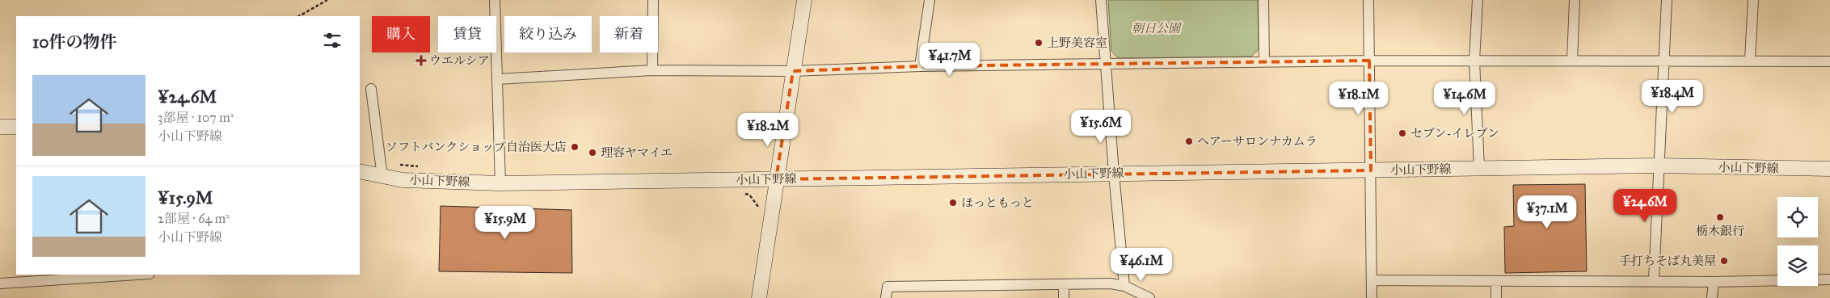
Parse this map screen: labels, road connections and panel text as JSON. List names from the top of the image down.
{
  "streets": {
    "main road": ["小山下野線"]
  },
  "parks": ["朝日公園"],
  "places": {
    "other": [
      "上野美容室",
      "セブン-イレブン",
      "ヘアーサロンナカムラ",
      "ソフトバンクショップ自治医大店",
      "理容ヤマイエ",
      "ほっともっと",
      "栃木銀行",
      "手打ちそば丸美屋"
    ],
    "health": ["ウエルシア"]
  },
  "page": {
    "chip": [
      "購入",
      "賃貸",
      "絞り込み",
      "新着"
    ],
    "heading": "10件の物件",
    "price": [
      "¥41.7M",
      "¥18.4M",
      "¥18.1M",
      "¥14.6M",
      "¥15.6M",
      "¥18.2M",
      "¥24.6M",
      "¥37.1M",
      "¥15.9M",
      "¥46.1M"
    ],
    "list": [
      {
        "name": "¥24.6M",
        "note": "3部屋 · 107 m² · 小山下野線"
      },
      {
        "name": "¥15.9M",
        "note": "2部屋 · 64 m² · 小山下野線"
      }
    ]
  }
}
